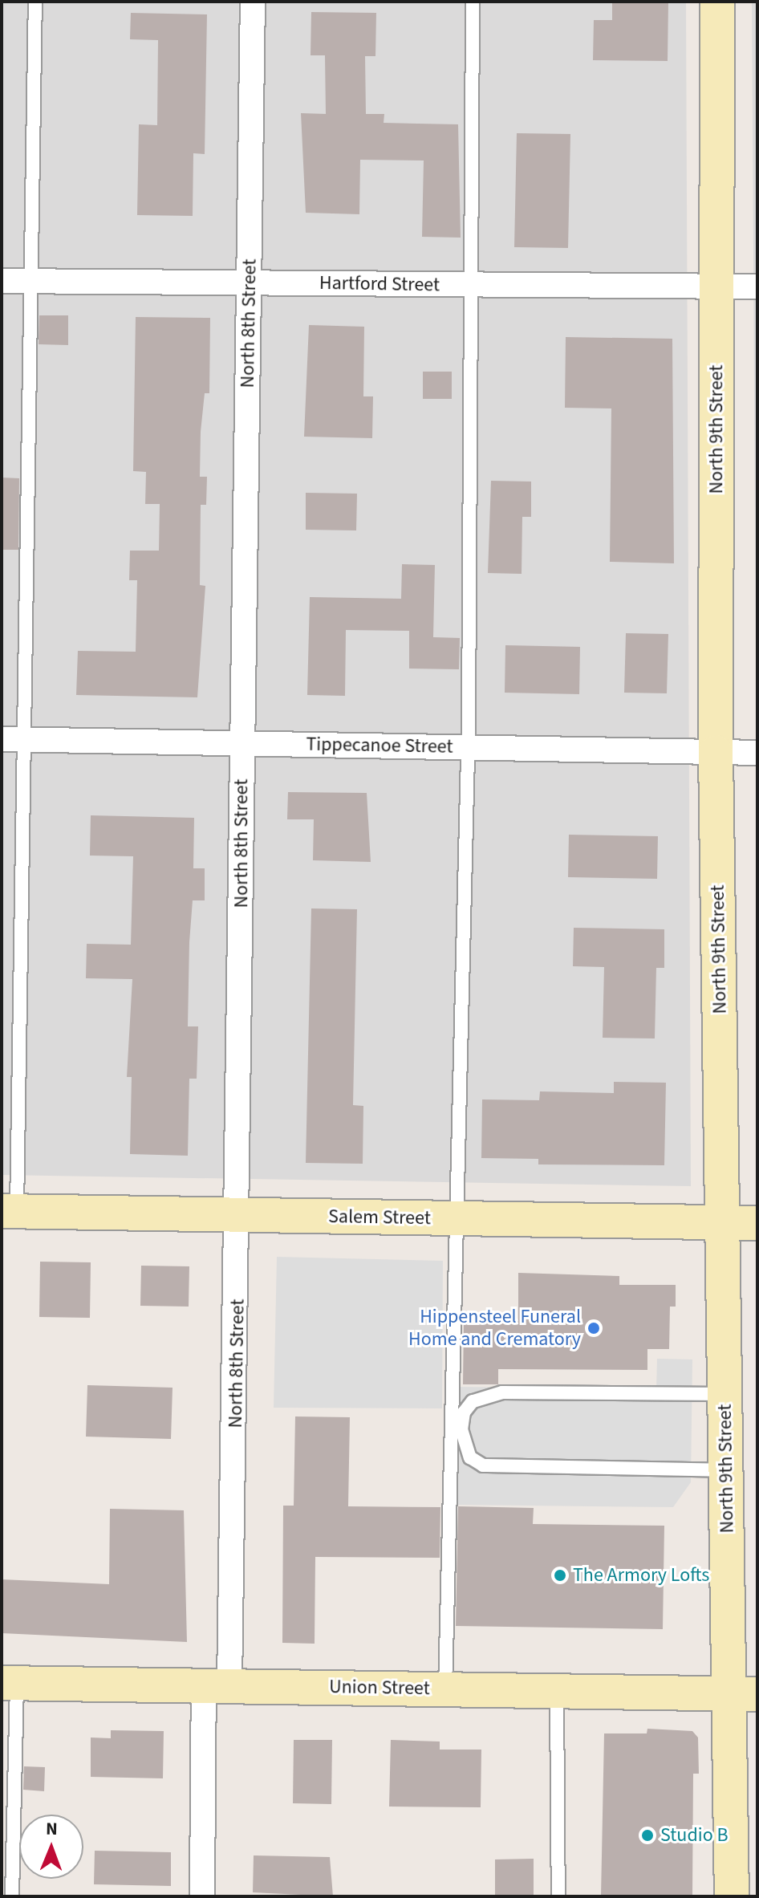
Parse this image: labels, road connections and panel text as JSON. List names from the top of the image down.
{
  "streets": {
    "main road": ["North 9th Street", "Salem Street", "Union Street"],
    "street": ["Hartford Street", "North 8th Street", "Tippecanoe Street"]
  },
  "crossings": [
    ["Hartford Street", "North 8th Street"],
    ["Hartford Street", "North 9th Street"],
    ["North 8th Street", "Tippecanoe Street"],
    ["North 8th Street", "Salem Street"],
    ["North 8th Street", "Union Street"],
    ["North 9th Street", "Tippecanoe Street"],
    ["North 9th Street", "Salem Street"],
    ["North 9th Street", "Union Street"]
  ],
  "places": ["Hippensteel Funeral Home and Crematory", "The Armory Lofts", "Studio B"],
  "north": "top"
}
